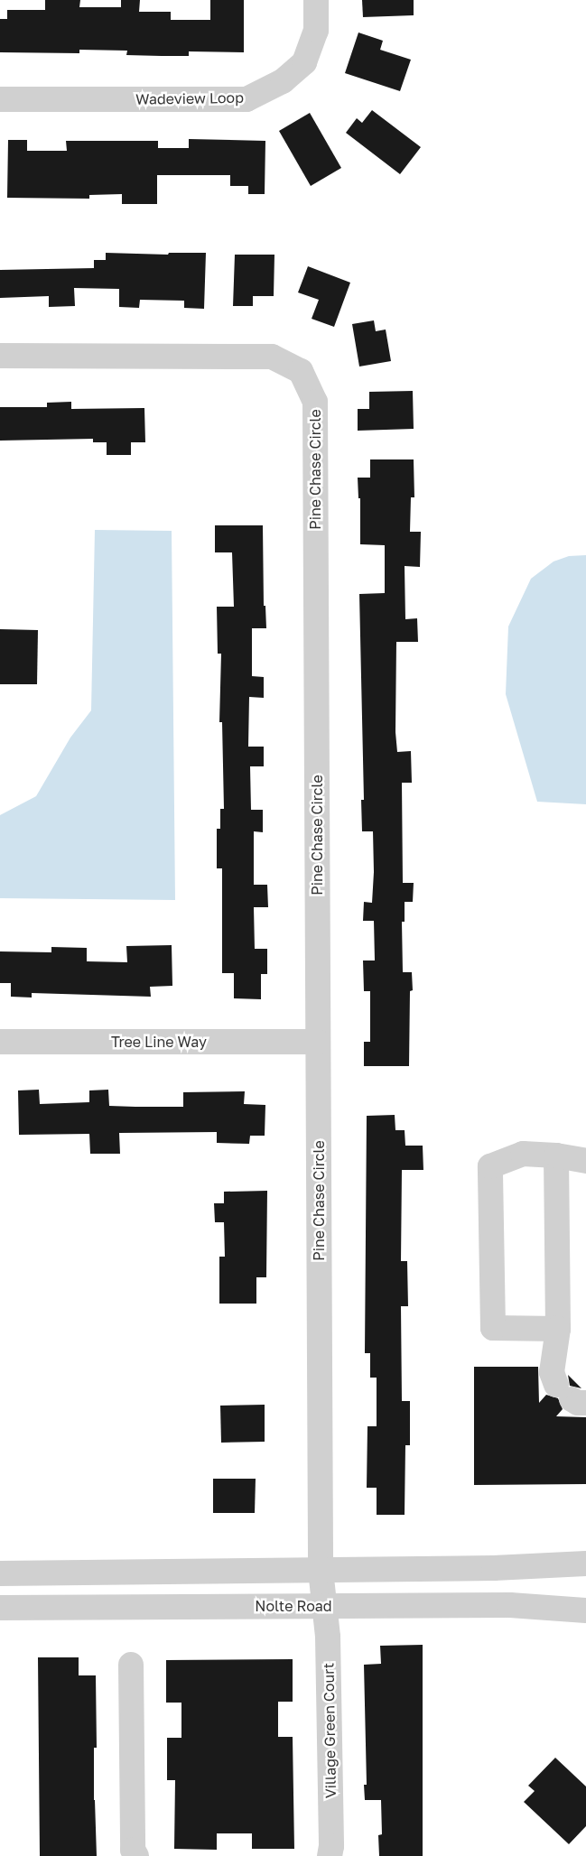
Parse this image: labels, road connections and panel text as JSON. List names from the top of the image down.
{
  "streets": {
    "street": [
      "Wadeview Loop",
      "Pine Chase Circle",
      "Tree Line Way",
      "Nolte Road",
      "Village Green Court"
    ]
  },
  "crossings": [
    ["Pine Chase Circle", "Tree Line Way"],
    ["Pine Chase Circle", "Nolte Road"],
    ["Pine Chase Circle", "Village Green Court"],
    ["Nolte Road", "Village Green Court"]
  ]
}
